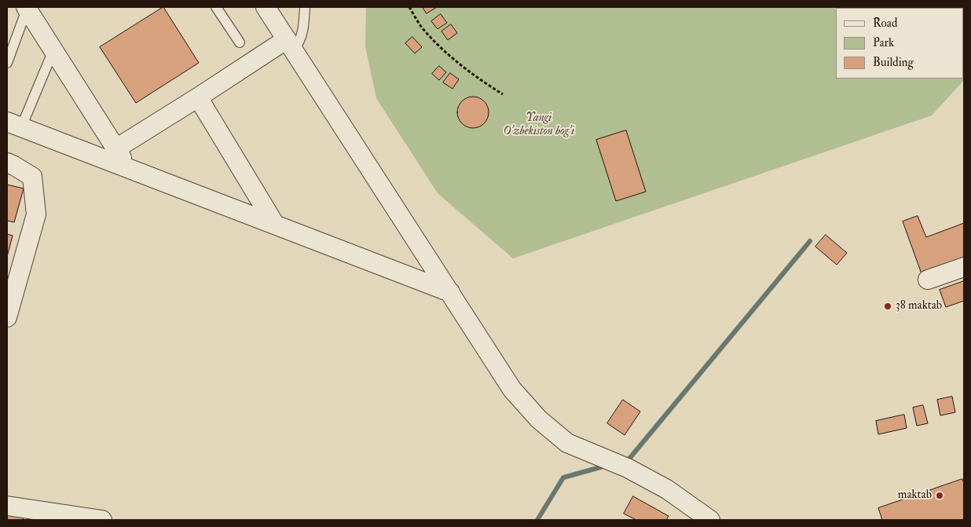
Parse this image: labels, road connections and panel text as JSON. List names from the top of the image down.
{
  "parks": ["Yangi O'zbekiston bog'i"],
  "places": ["38 maktab", "maktab"],
  "legend": ["Road", "Park", "Building"]
}
